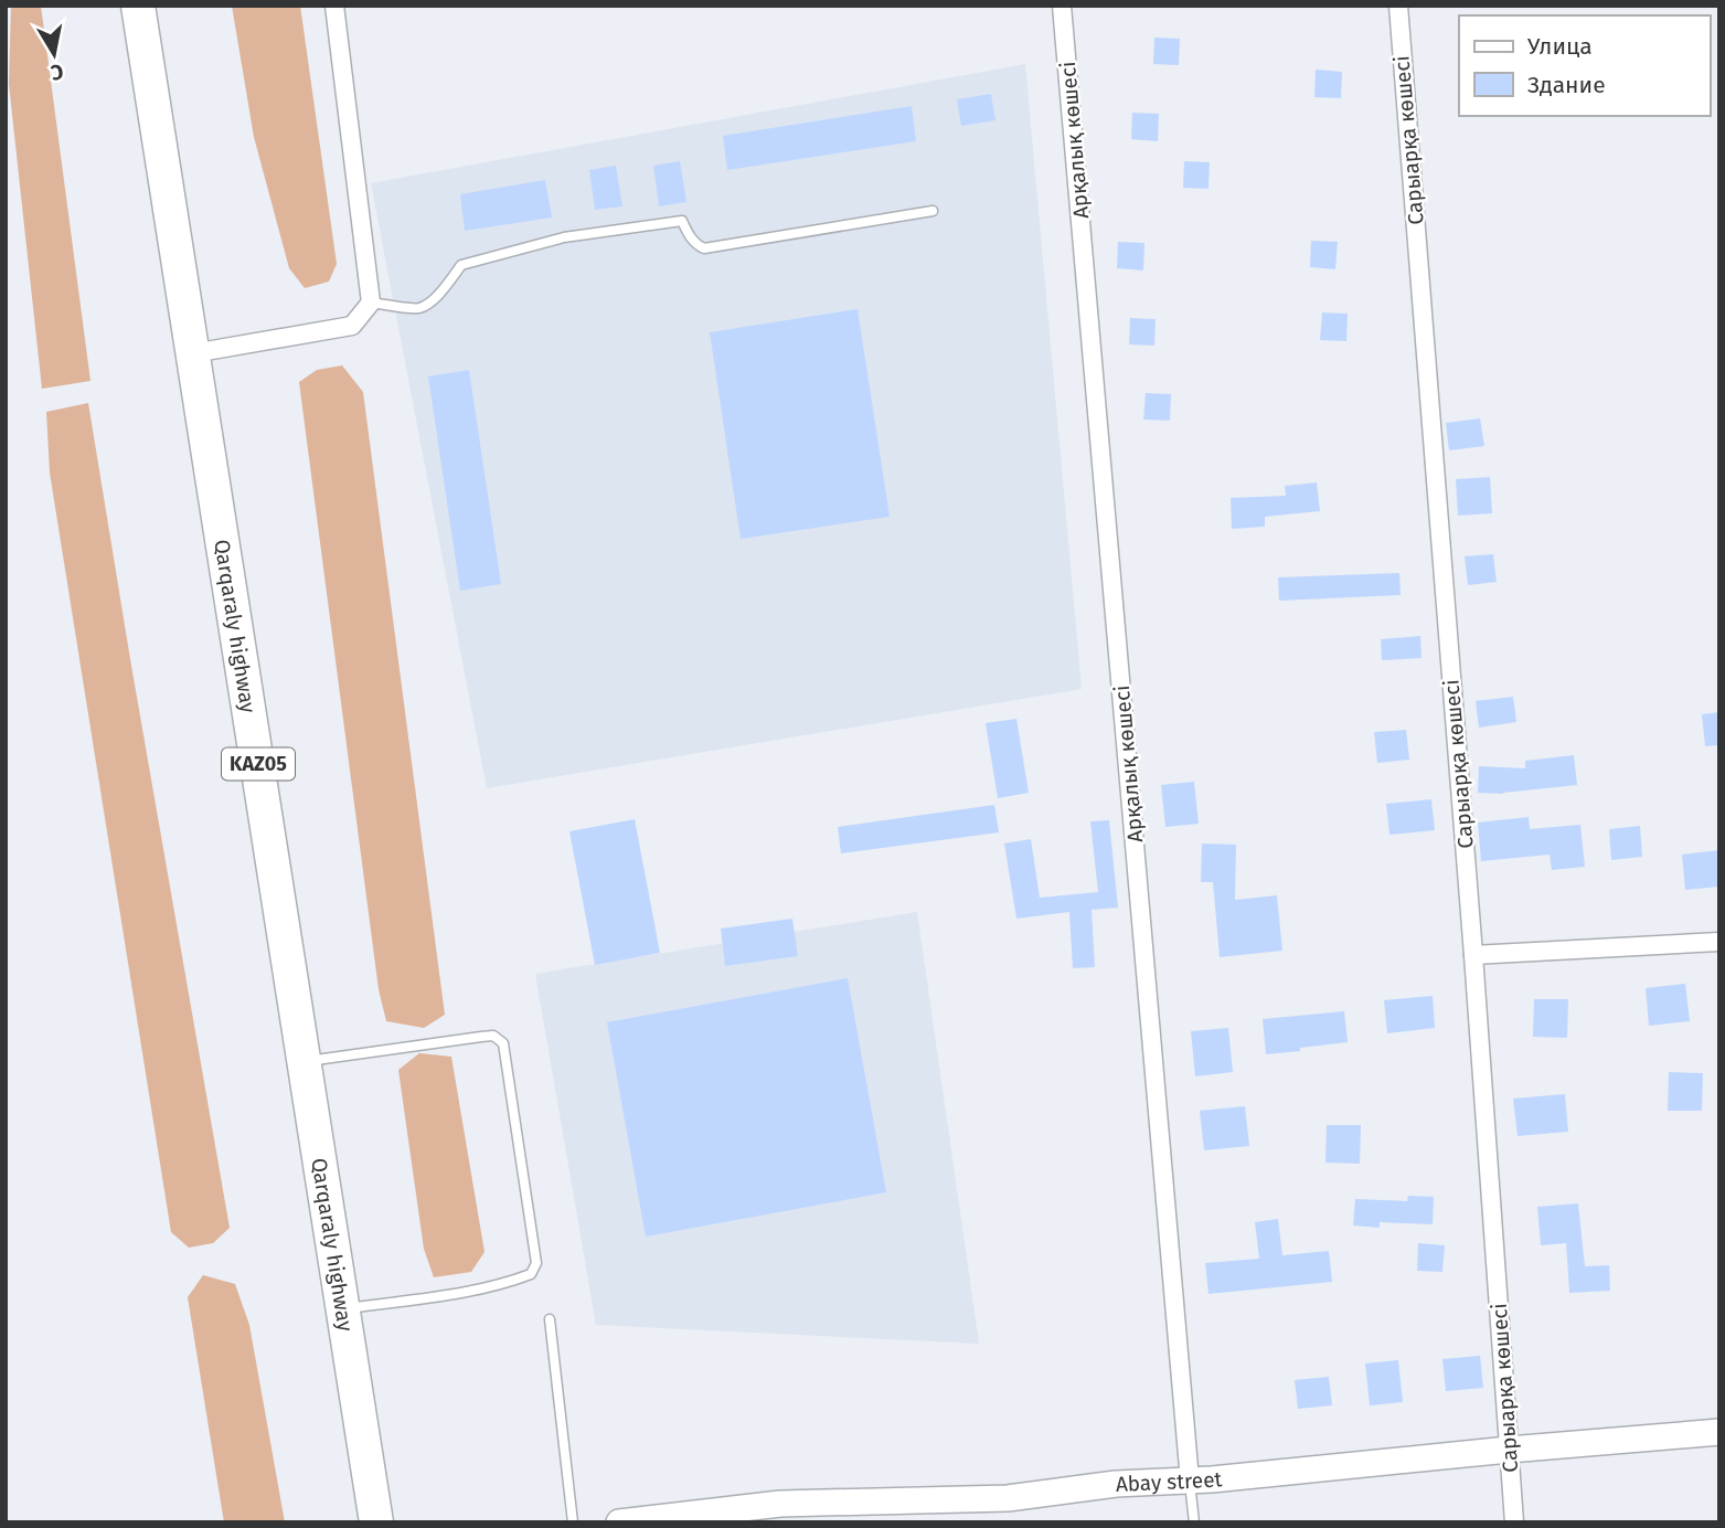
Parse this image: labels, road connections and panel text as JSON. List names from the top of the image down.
{
  "streets": {
    "highway": ["Qarqaraly highway", "KАZ05"],
    "main road": ["Abay street"],
    "street": ["Арқалық көшесі", "Сарыарқа көшесі"]
  },
  "crossings": [
    ["Арқалық көшесі", "Abay street"],
    ["Сарыарқа көшесі", "Abay street"]
  ],
  "legend": ["Улица", "Здание"],
  "north": "bottom"
}
